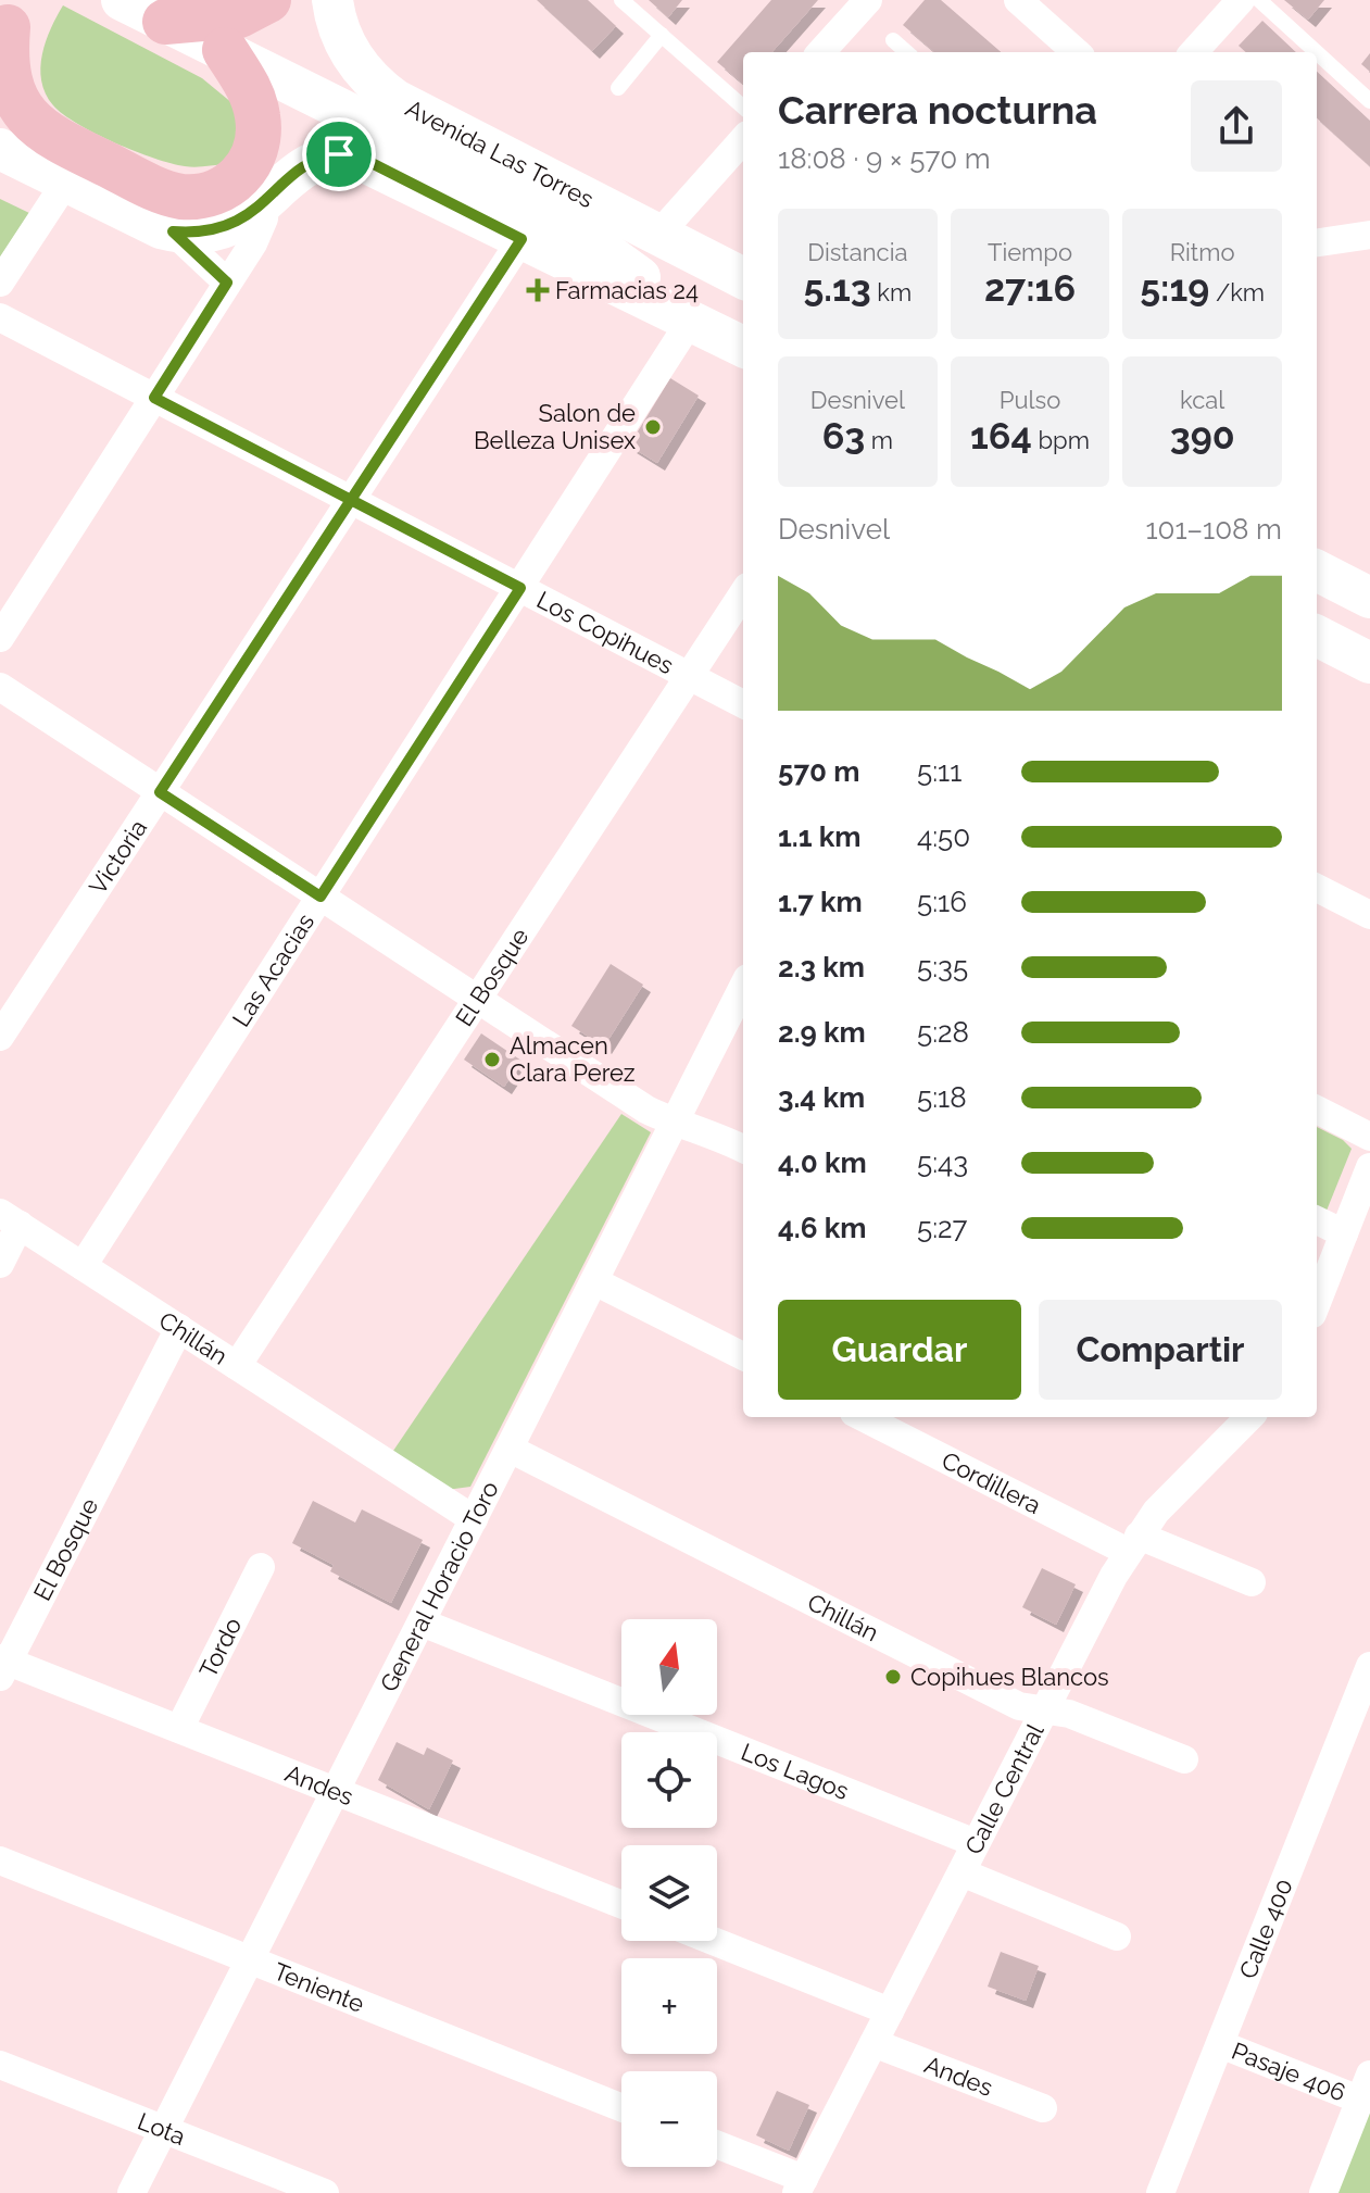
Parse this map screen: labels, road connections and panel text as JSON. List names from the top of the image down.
{
  "streets": {
    "street": [
      "Avenida Las Torres",
      "Los Copihues",
      "Victoria",
      "Las Acacias",
      "El Bosque",
      "Chillán",
      "Cordillera",
      "General Horacio Toro",
      "Tordo",
      "Los Lagos",
      "Andes",
      "Calle Central",
      "Calle 400",
      "Teniente",
      "Pasaje 406",
      "Lota"
    ]
  },
  "crossings": [
    ["Avenida Las Torres", "Las Acacias"],
    ["Los Copihues", "Victoria"],
    ["Los Copihues", "Las Acacias"],
    ["Los Copihues", "El Bosque"],
    ["Las Acacias", "Chillán"],
    ["El Bosque", "Chillán"],
    ["El Bosque", "Andes"],
    ["Chillán", "General Horacio Toro"],
    ["Chillán", "Calle Central"],
    ["Cordillera", "Calle Central"],
    ["General Horacio Toro", "Los Lagos"],
    ["General Horacio Toro", "Andes"],
    ["General Horacio Toro", "Teniente"],
    ["General Horacio Toro", "Lota"],
    ["Tordo", "Andes"],
    ["Los Lagos", "Calle Central"],
    ["Andes", "Calle Central"],
    ["Calle 400", "Pasaje 406"]
  ],
  "places": {
    "health": ["Farmacias 24"],
    "other": ["Salon de Belleza Unisex", "Almacen Clara Perez", "Copihues Blancos"]
  },
  "north": "top",
  "page": {
    "heading": ["Carrera nocturna", "18:08 · 9 × 570 m"],
    "stats": [
      ["Distancia", "5.13 km"],
      ["Tiempo", "27:16"],
      ["Ritmo", "5:19 /km"],
      ["Desnivel", "63 m"],
      ["Pulso", "164 bpm"],
      ["kcal", "390"]
    ],
    "chart": ["Desnivel", "101–108 m"],
    "list": [
      {
        "name": "570 m",
        "note": "5:11"
      },
      {
        "name": "1.1 km",
        "note": "4:50"
      },
      {
        "name": "1.7 km",
        "note": "5:16"
      },
      {
        "name": "2.3 km",
        "note": "5:35"
      },
      {
        "name": "2.9 km",
        "note": "5:28"
      },
      {
        "name": "3.4 km",
        "note": "5:18"
      },
      {
        "name": "4.0 km",
        "note": "5:43"
      },
      {
        "name": "4.6 km",
        "note": "5:27"
      }
    ],
    "buttons": ["Guardar", "Compartir"],
    "map_buttons": ["+", "−"]
  }
}
